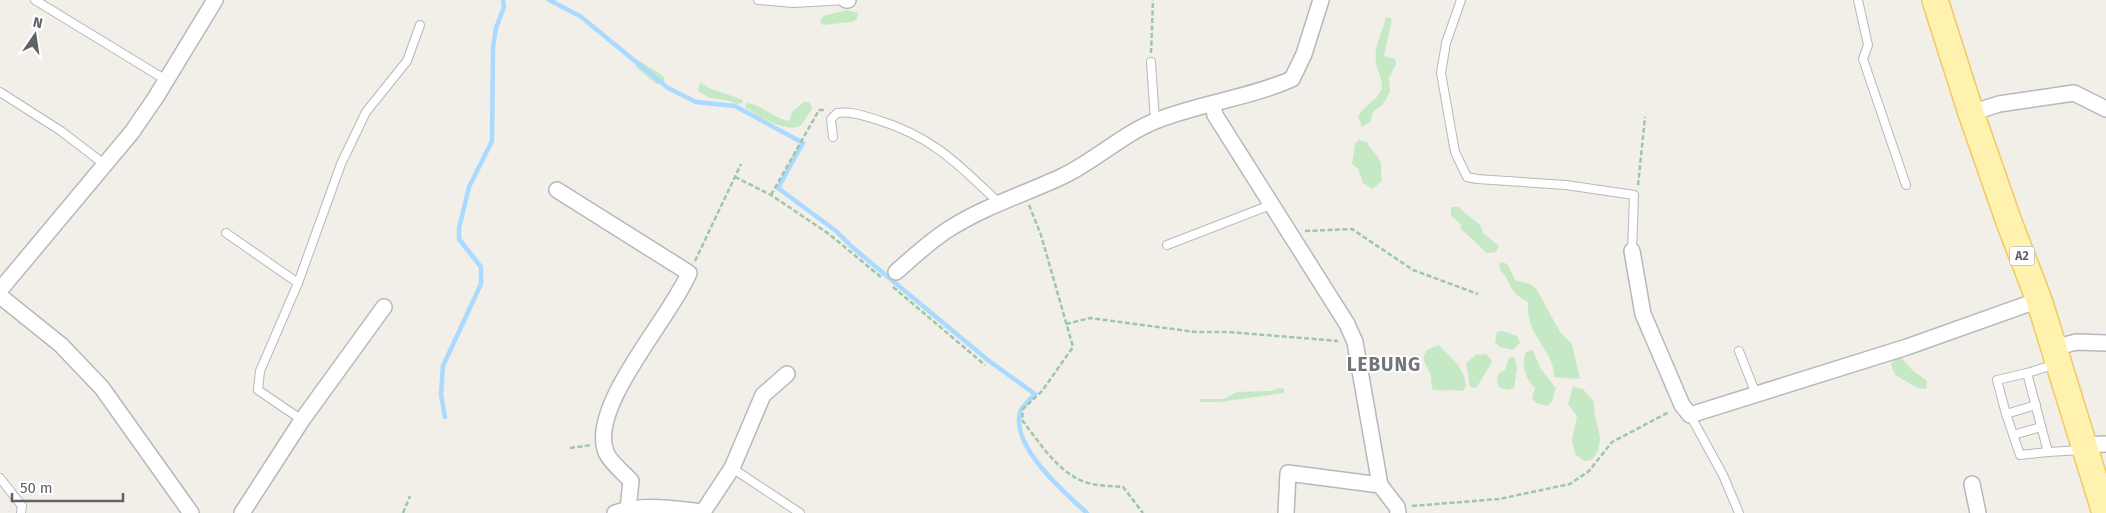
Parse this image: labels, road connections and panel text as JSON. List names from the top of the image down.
{
  "streets": {
    "main road": ["A2"]
  },
  "districts": ["LEBUNG"],
  "scale_bar": "50 m",
  "north": "top"
}
